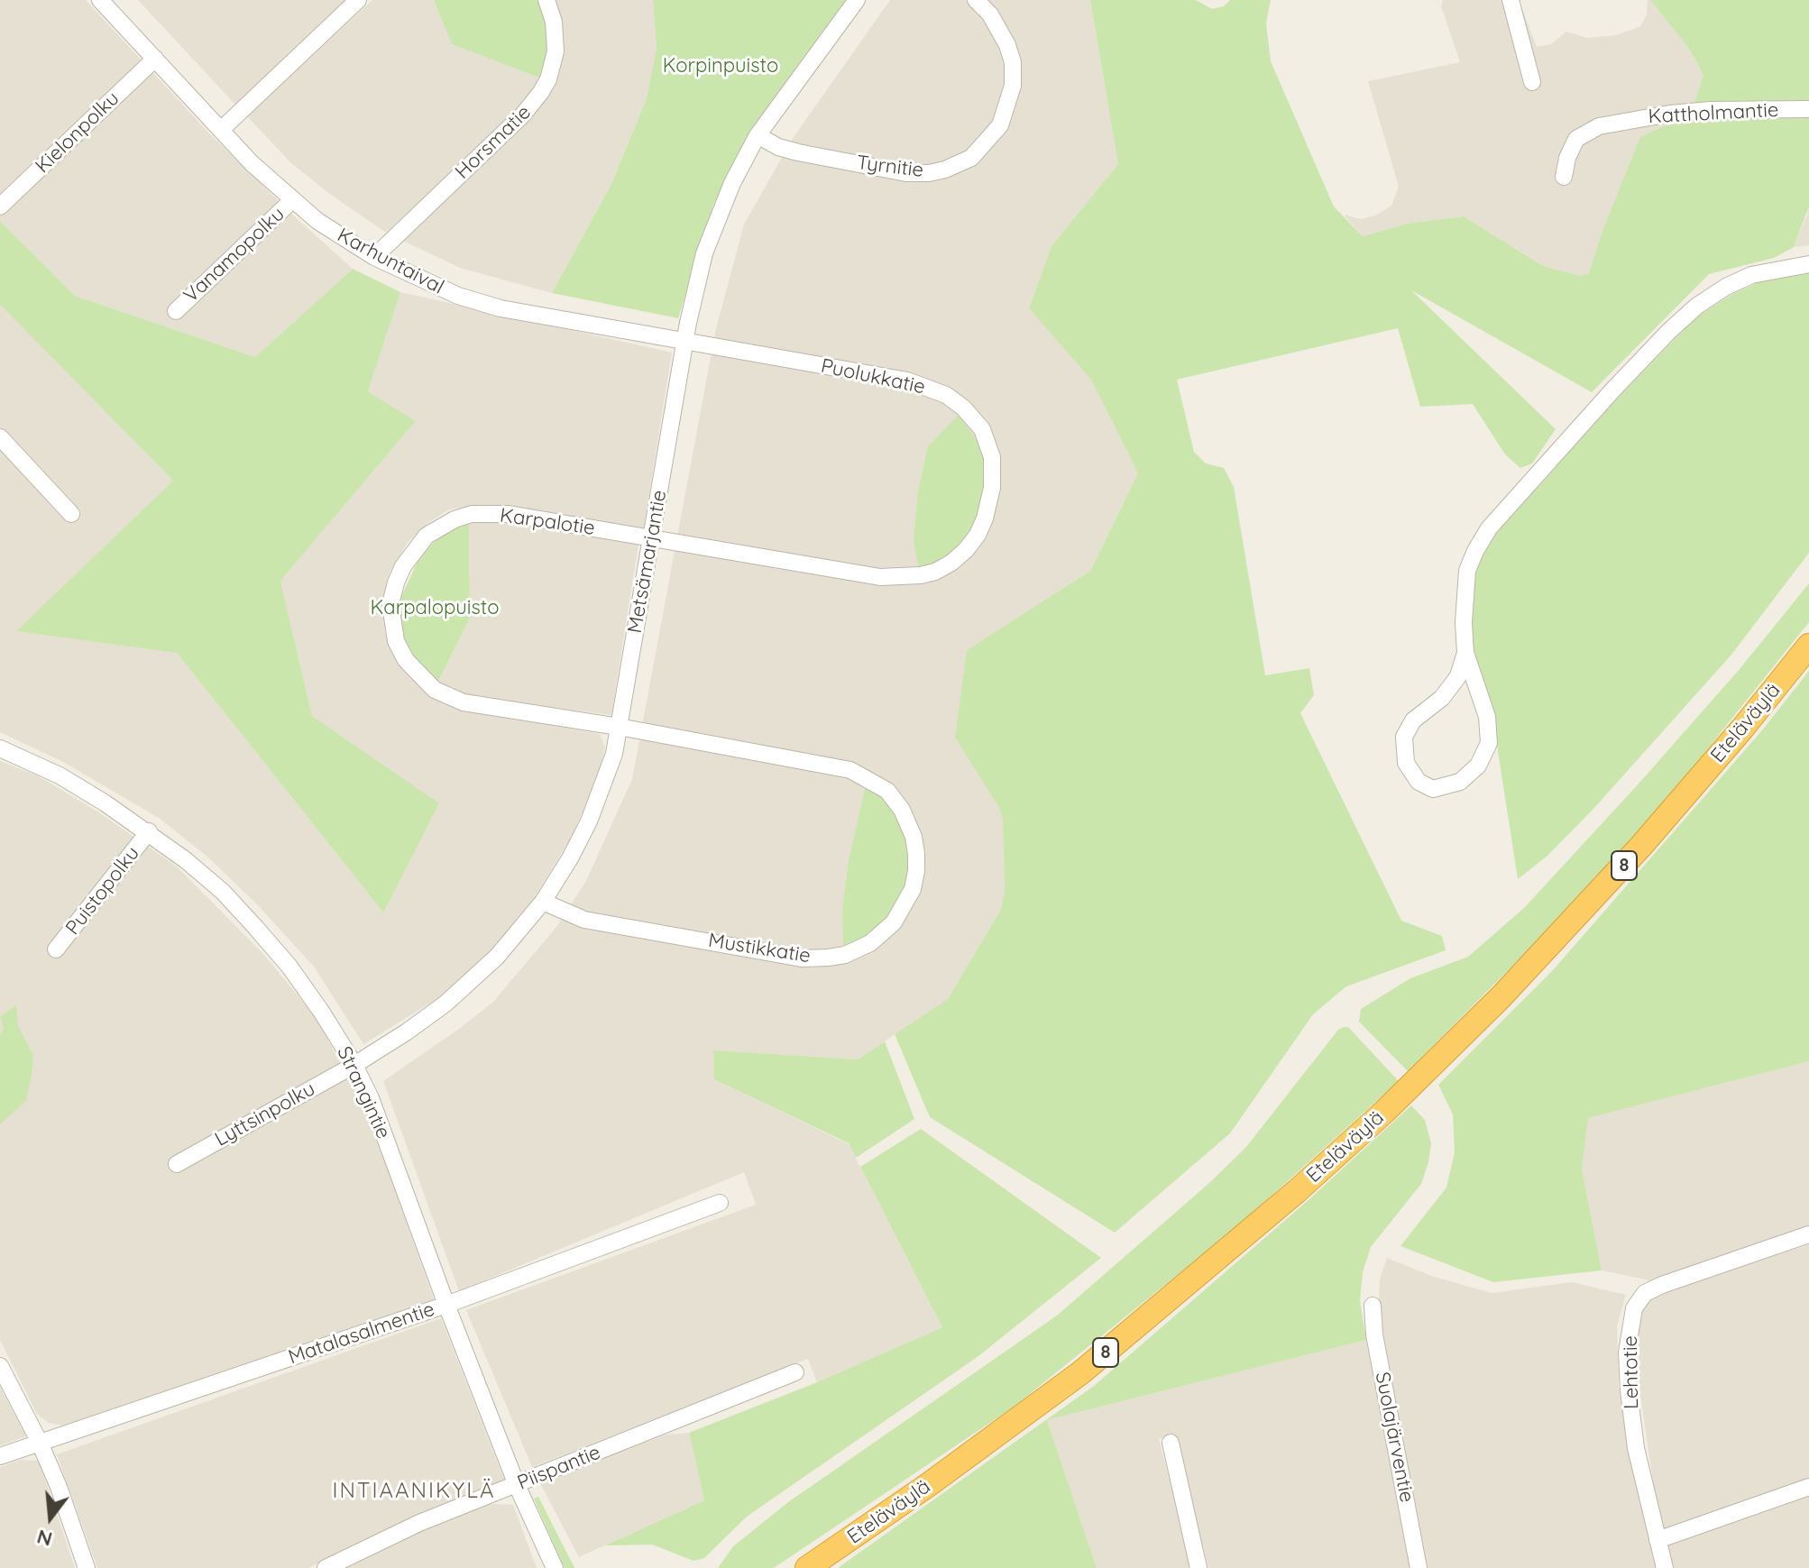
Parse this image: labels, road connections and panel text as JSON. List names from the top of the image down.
{
  "streets": {
    "highway": ["Eteläväylä", "8"],
    "street": [
      "Kattholmantie",
      "Kielonpolku",
      "Horsmatie",
      "Tyrnitie",
      "Vanamopolku",
      "Karhuntaival",
      "Puolukkatie",
      "Karpalotie",
      "Metsämarjantie",
      "Puistopolku",
      "Mustikkatie",
      "Strangintie",
      "Lyttsinpolku",
      "Matalasalmentie",
      "Lehtotie",
      "Suolajärventie",
      "Piispantie"
    ]
  },
  "crossings": [
    ["Kielonpolku", "Karhuntaival"],
    ["Horsmatie", "Karhuntaival"],
    ["Tyrnitie", "Metsämarjantie"],
    ["Vanamopolku", "Karhuntaival"],
    ["Karhuntaival", "Puolukkatie"],
    ["Karhuntaival", "Metsämarjantie"],
    ["Puolukkatie", "Karpalotie"],
    ["Puolukkatie", "Metsämarjantie"],
    ["Puolukkatie", "Mustikkatie"],
    ["Karpalotie", "Metsämarjantie"],
    ["Karpalotie", "Mustikkatie"],
    ["Metsämarjantie", "Mustikkatie"],
    ["Metsämarjantie", "Strangintie"],
    ["Metsämarjantie", "Lyttsinpolku"],
    ["Puistopolku", "Strangintie"],
    ["Strangintie", "Lyttsinpolku"],
    ["Strangintie", "Matalasalmentie"],
    ["Strangintie", "Piispantie"]
  ],
  "districts": ["INTIAANIKYLÄ"],
  "parks": ["Korpinpuisto", "Karpalopuisto"],
  "north": "bottom"
}
